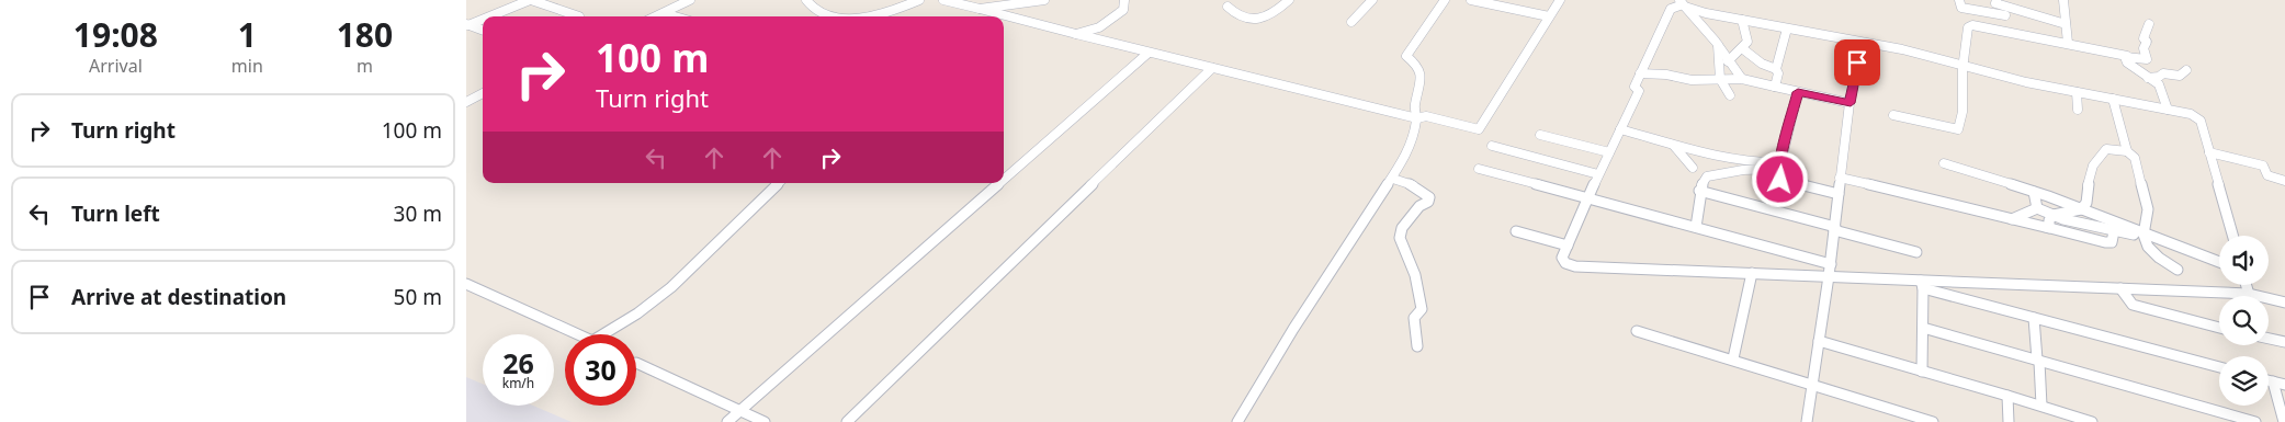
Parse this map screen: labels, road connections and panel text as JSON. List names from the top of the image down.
{
  "page": {
    "eta": [
      "19:08",
      "Arrival",
      "1",
      "min",
      "180",
      "m"
    ],
    "turn": ["100 m", "Turn right"],
    "list": [
      {
        "name": "Turn right",
        "value": "100 m"
      },
      {
        "name": "Turn left",
        "value": "30 m"
      },
      {
        "name": "Arrive at destination",
        "value": "50 m"
      }
    ],
    "speed": "26 km/h",
    "limit": "30"
  }
}
